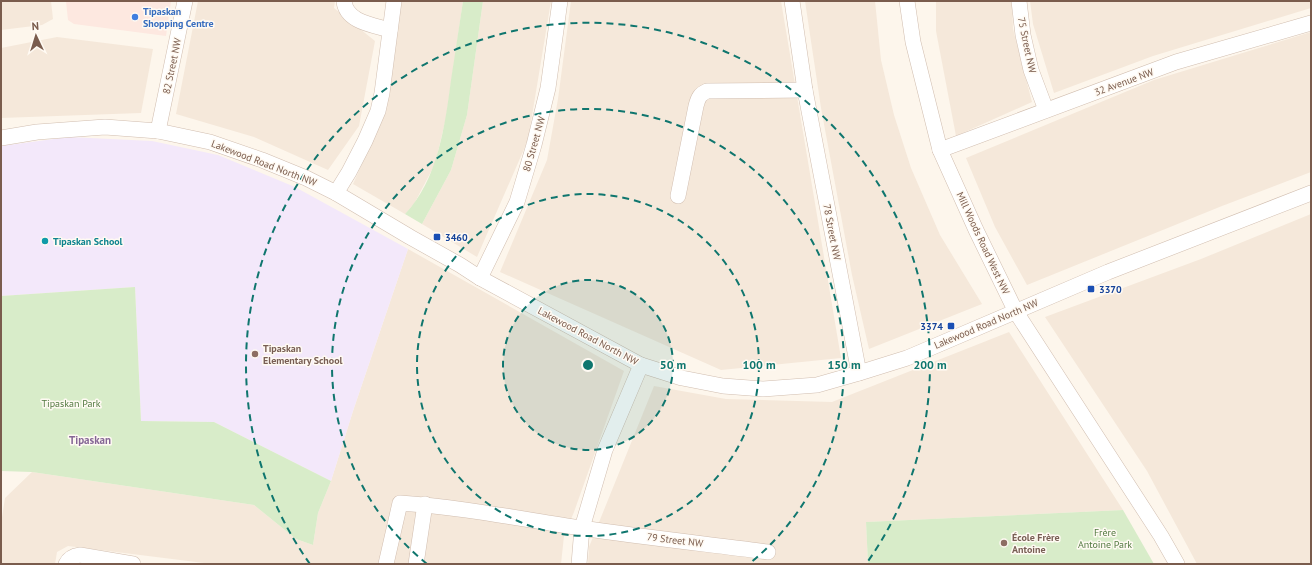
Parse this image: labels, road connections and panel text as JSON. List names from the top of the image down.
{
  "streets": {
    "street": [
      "75 Street NW",
      "82 Street NW",
      "32 Avenue NW",
      "80 Street NW",
      "Lakewood Road North NW",
      "78 Street NW",
      "Mill Woods Road West NW",
      "79 Street NW"
    ]
  },
  "crossings": [
    ["75 Street NW", "32 Avenue NW"],
    ["82 Street NW", "Lakewood Road North NW"],
    ["32 Avenue NW", "Mill Woods Road West NW"],
    ["80 Street NW", "Lakewood Road North NW"],
    ["Lakewood Road North NW", "78 Street NW"],
    ["Lakewood Road North NW", "Mill Woods Road West NW"]
  ],
  "districts": ["Tipaskan"],
  "parks": ["Tipaskan Park", "Frère Antoine Park"],
  "places": {
    "other": [
      "Tipaskan Shopping Centre",
      "Tipaskan School",
      "Tipaskan Elementary School",
      "École Frère Antoine"
    ],
    "transit": ["3460", "3370", "3374"]
  },
  "north": "top",
  "rings": [
    "50 m",
    "100 m",
    "150 m",
    "200 m"
  ]
}
